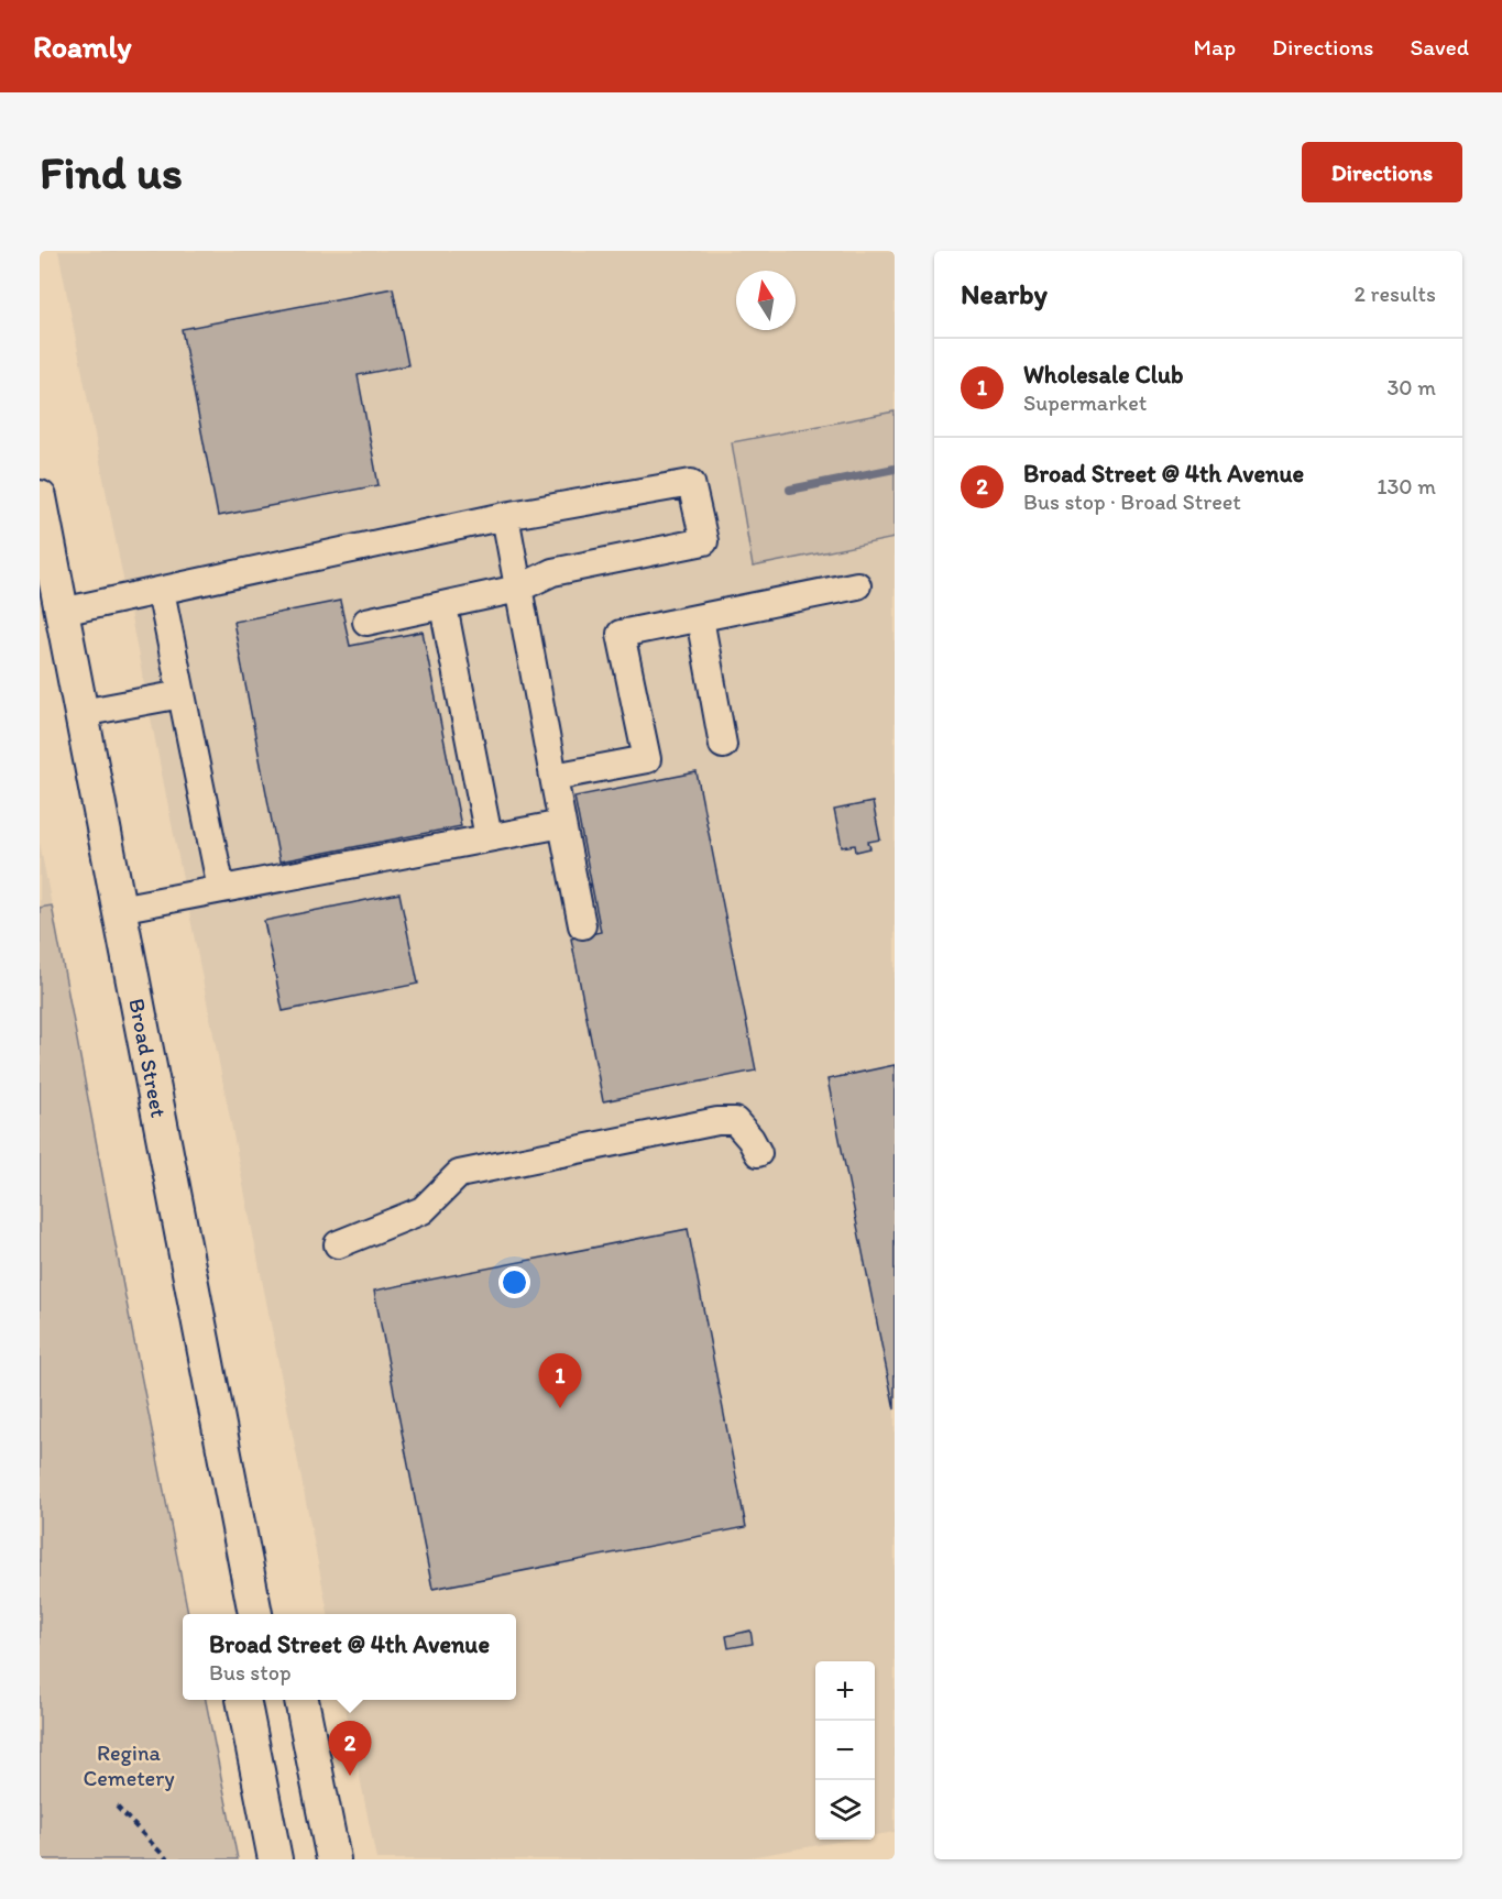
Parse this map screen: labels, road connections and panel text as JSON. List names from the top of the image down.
{
  "streets": {
    "main road": ["Broad Street"]
  },
  "parks": ["Regina Cemetery"],
  "north": "top",
  "page": {
    "header": "Roamly",
    "nav": ["Map", "Directions", "Saved"],
    "buttons": "Directions",
    "title": "Find us",
    "heading": ["Nearby", "2 results"],
    "list": [
      {
        "mark": "1",
        "name": "Wholesale Club",
        "note": "Supermarket",
        "value": "30 m"
      },
      {
        "mark": "2",
        "name": "Broad Street @ 4th Avenue",
        "note": "Bus stop · Broad Street",
        "value": "130 m"
      }
    ],
    "pins": ["1", "2"],
    "popup": ["Broad Street @ 4th Avenue", "Bus stop"],
    "map_buttons": ["+", "−"]
  }
}
